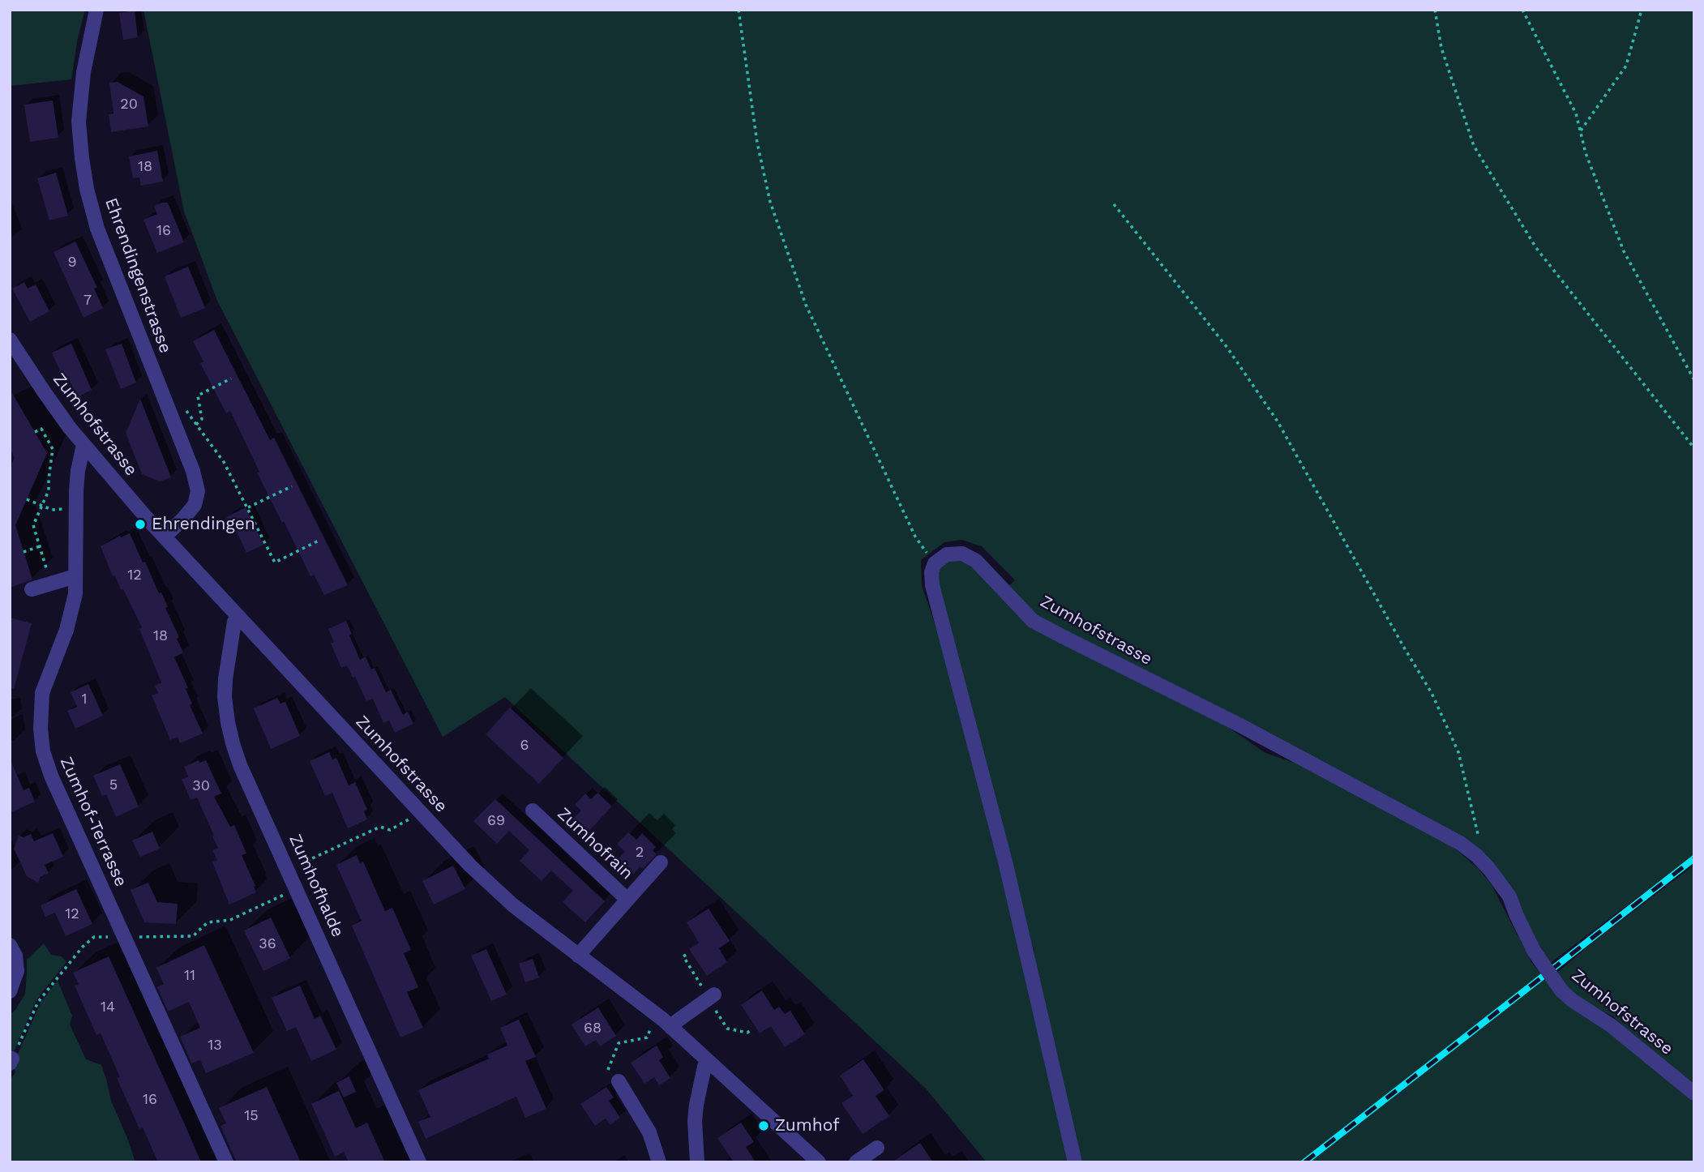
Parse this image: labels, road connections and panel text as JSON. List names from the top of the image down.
{
  "streets": {
    "street": [
      "Ehrendingenstrasse",
      "Zumhofstrasse",
      "Zumhof-Terrasse",
      "Zumhofrain",
      "Zumhofhalde"
    ]
  },
  "crossings": [
    ["Ehrendingenstrasse", "Zumhofstrasse"],
    ["Zumhofstrasse", "Zumhof-Terrasse"],
    ["Zumhofstrasse", "Zumhofrain"],
    ["Zumhofstrasse", "Zumhofhalde"]
  ],
  "places": ["Ehrendingen", "Zumhof"],
  "house_numbers": [
    "20",
    "18",
    "16",
    "9",
    "7",
    "12",
    "18",
    "1",
    "6",
    "5",
    "30",
    "69",
    "2",
    "12",
    "36",
    "11",
    "14",
    "68",
    "13",
    "16",
    "15"
  ]
}
